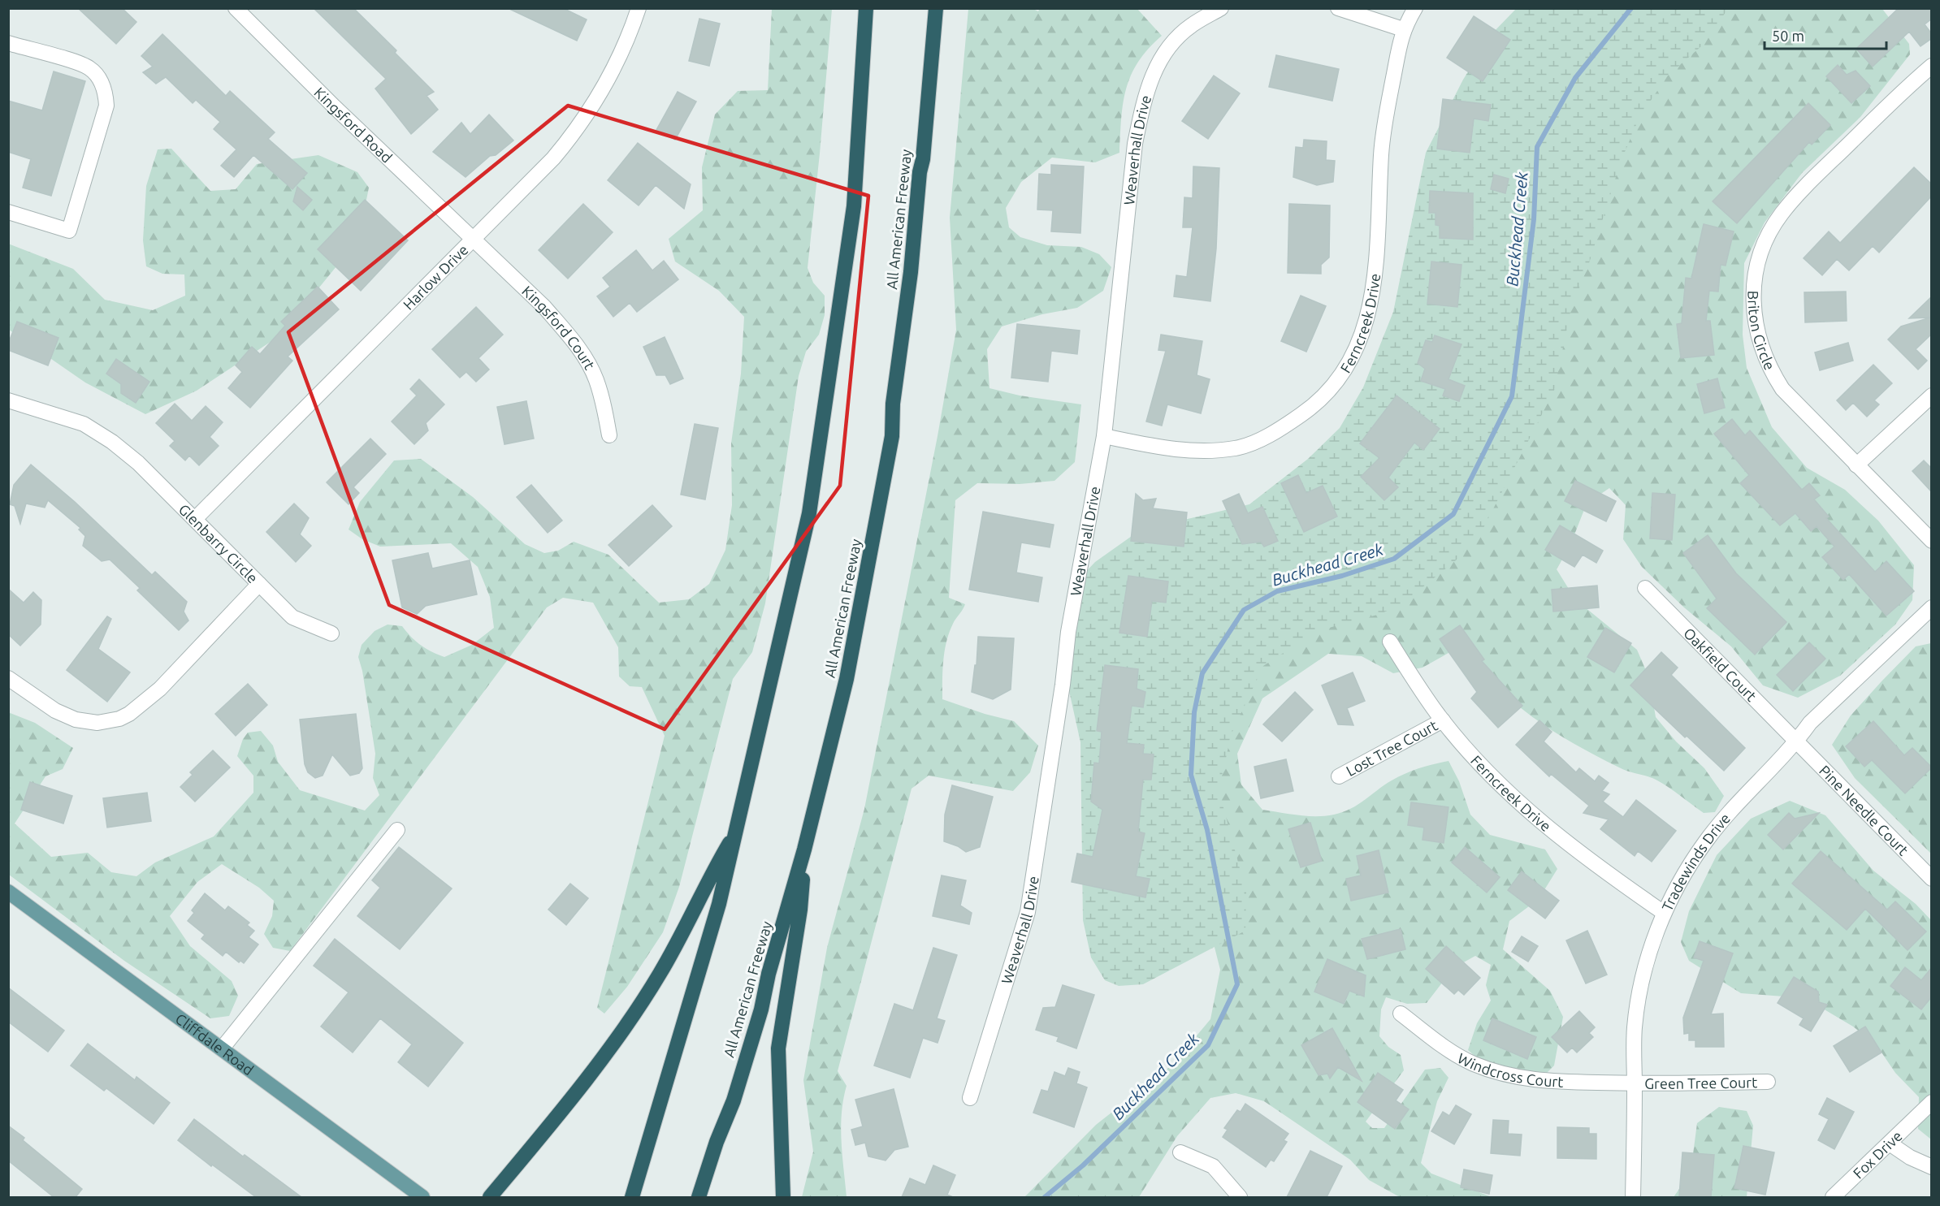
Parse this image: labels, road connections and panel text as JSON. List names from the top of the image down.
{
  "streets": {
    "highway": ["All American Freeway"],
    "main road": ["Cliffdale Road"],
    "street": [
      "Kingsford Road",
      "Weaverhall Drive",
      "Harlow Drive",
      "Ferncreek Drive",
      "Kingsford Court",
      "Briton Circle",
      "Glenbarry Circle",
      "Oakfield Court",
      "Lost Tree Court",
      "Pine Needle Court",
      "Tradewinds Drive",
      "Windcross Court",
      "Green Tree Court",
      "Fox Drive"
    ]
  },
  "crossings": [
    ["Kingsford Road", "Harlow Drive"],
    ["Kingsford Road", "Kingsford Court"],
    ["Weaverhall Drive", "Ferncreek Drive"],
    ["Harlow Drive", "Kingsford Court"],
    ["Harlow Drive", "Glenbarry Circle"],
    ["Ferncreek Drive", "Lost Tree Court"],
    ["Ferncreek Drive", "Tradewinds Drive"],
    ["Oakfield Court", "Pine Needle Court"],
    ["Oakfield Court", "Tradewinds Drive"],
    ["Pine Needle Court", "Tradewinds Drive"],
    ["Tradewinds Drive", "Windcross Court"],
    ["Tradewinds Drive", "Green Tree Court"],
    ["Windcross Court", "Green Tree Court"]
  ],
  "water": ["Buckhead Creek"],
  "scale_bar": "50 m"
}
